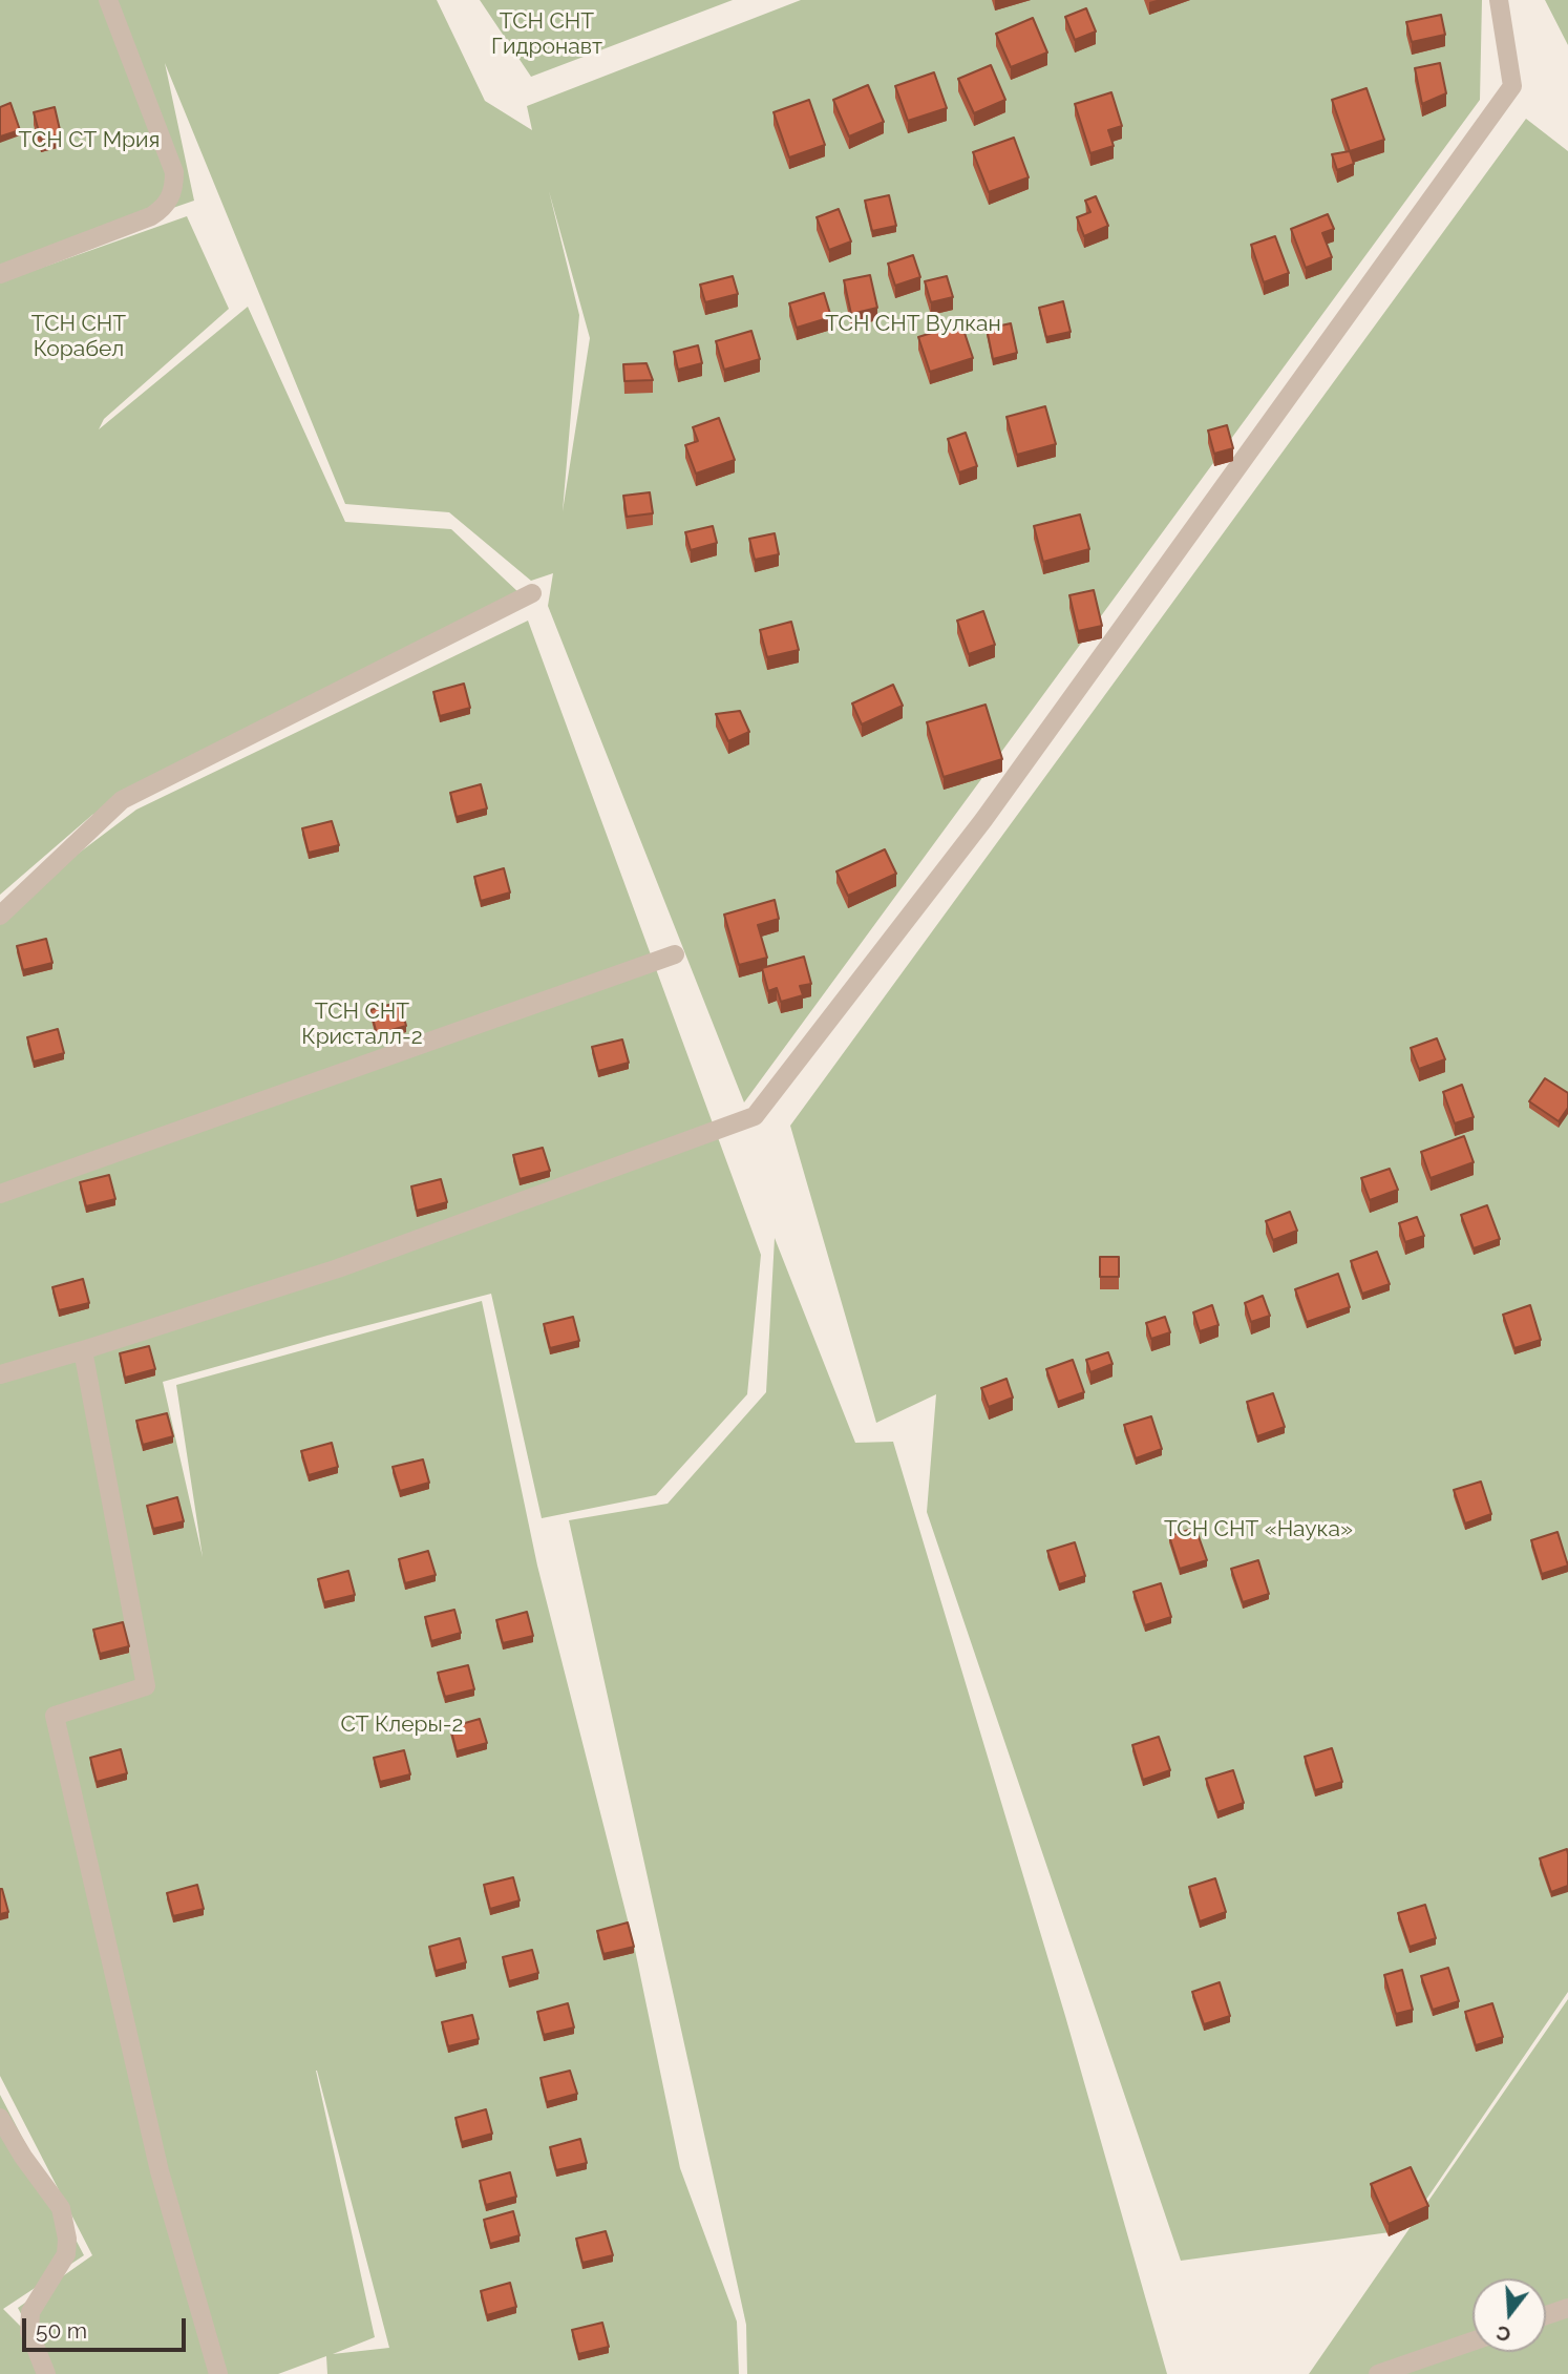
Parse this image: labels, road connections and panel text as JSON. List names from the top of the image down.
{
  "parks": [
    "ТСН СНТ Гидронавт",
    "ТСН СТ Мрия",
    "ТСН СНТ Корабел",
    "ТСН СНТ Вулкан",
    "ТСН СНТ Кристалл-2",
    "ТСН СНТ «Наука»",
    "СТ Клеры-2"
  ],
  "scale_bar": "50 m",
  "north": "bottom"
}
